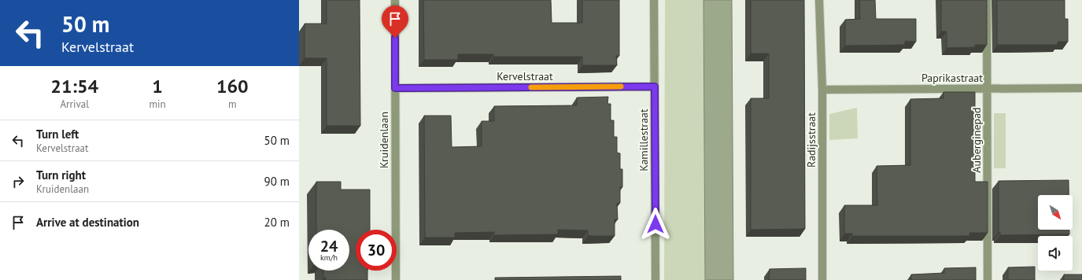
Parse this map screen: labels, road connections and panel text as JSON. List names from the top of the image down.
{
  "streets": {
    "street": [
      "Kervelstraat",
      "Paprikastraat",
      "Kruidenlaan",
      "Kamillestraat",
      "Radijsstraat",
      "Auberginepad"
    ]
  },
  "crossings": [
    ["Kervelstraat", "Kruidenlaan"],
    ["Kervelstraat", "Kamillestraat"],
    ["Paprikastraat", "Radijsstraat"],
    ["Paprikastraat", "Auberginepad"]
  ],
  "north": "bottom right",
  "page": {
    "turn": ["50 m", "Kervelstraat"],
    "eta": [
      "21:54",
      "Arrival",
      "1",
      "min",
      "160",
      "m"
    ],
    "list": [
      {
        "name": "Turn left",
        "note": "Kervelstraat",
        "value": "50 m"
      },
      {
        "name": "Turn right",
        "note": "Kruidenlaan",
        "value": "90 m"
      },
      {
        "name": "Arrive at destination",
        "value": "20 m"
      }
    ],
    "speed": "24 km/h",
    "limit": "30"
  }
}
